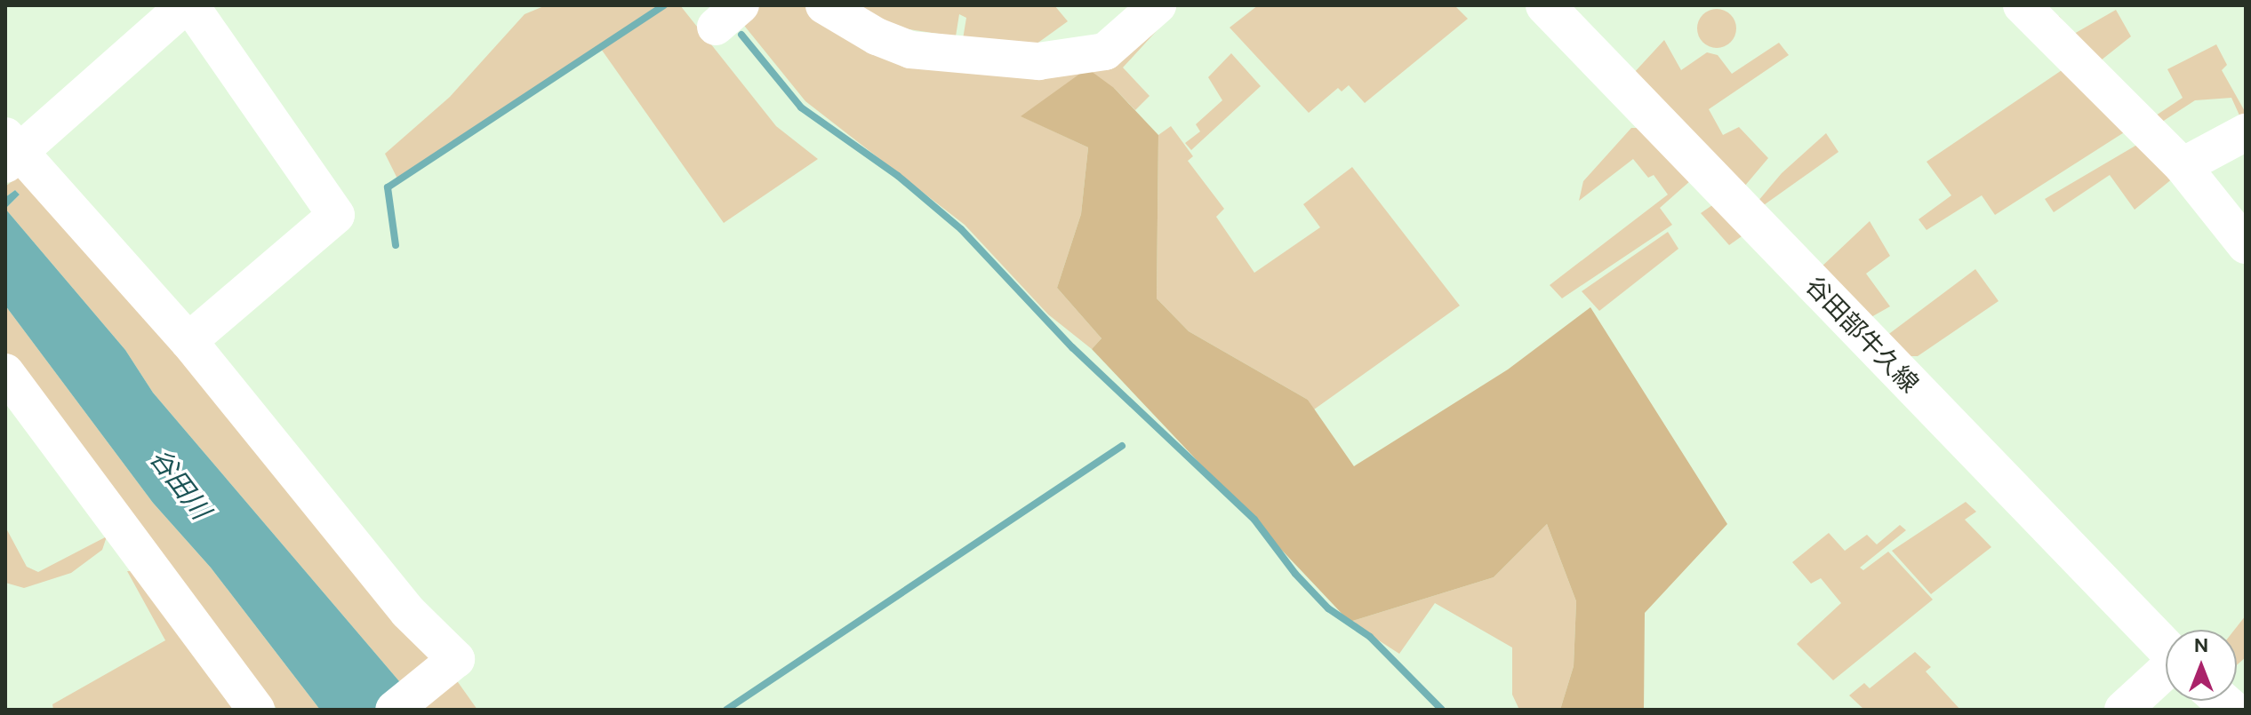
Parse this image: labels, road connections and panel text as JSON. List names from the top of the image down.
{
  "streets": {
    "main road": ["谷田部牛久線"]
  },
  "water": ["谷田川"],
  "north": "top"
}
